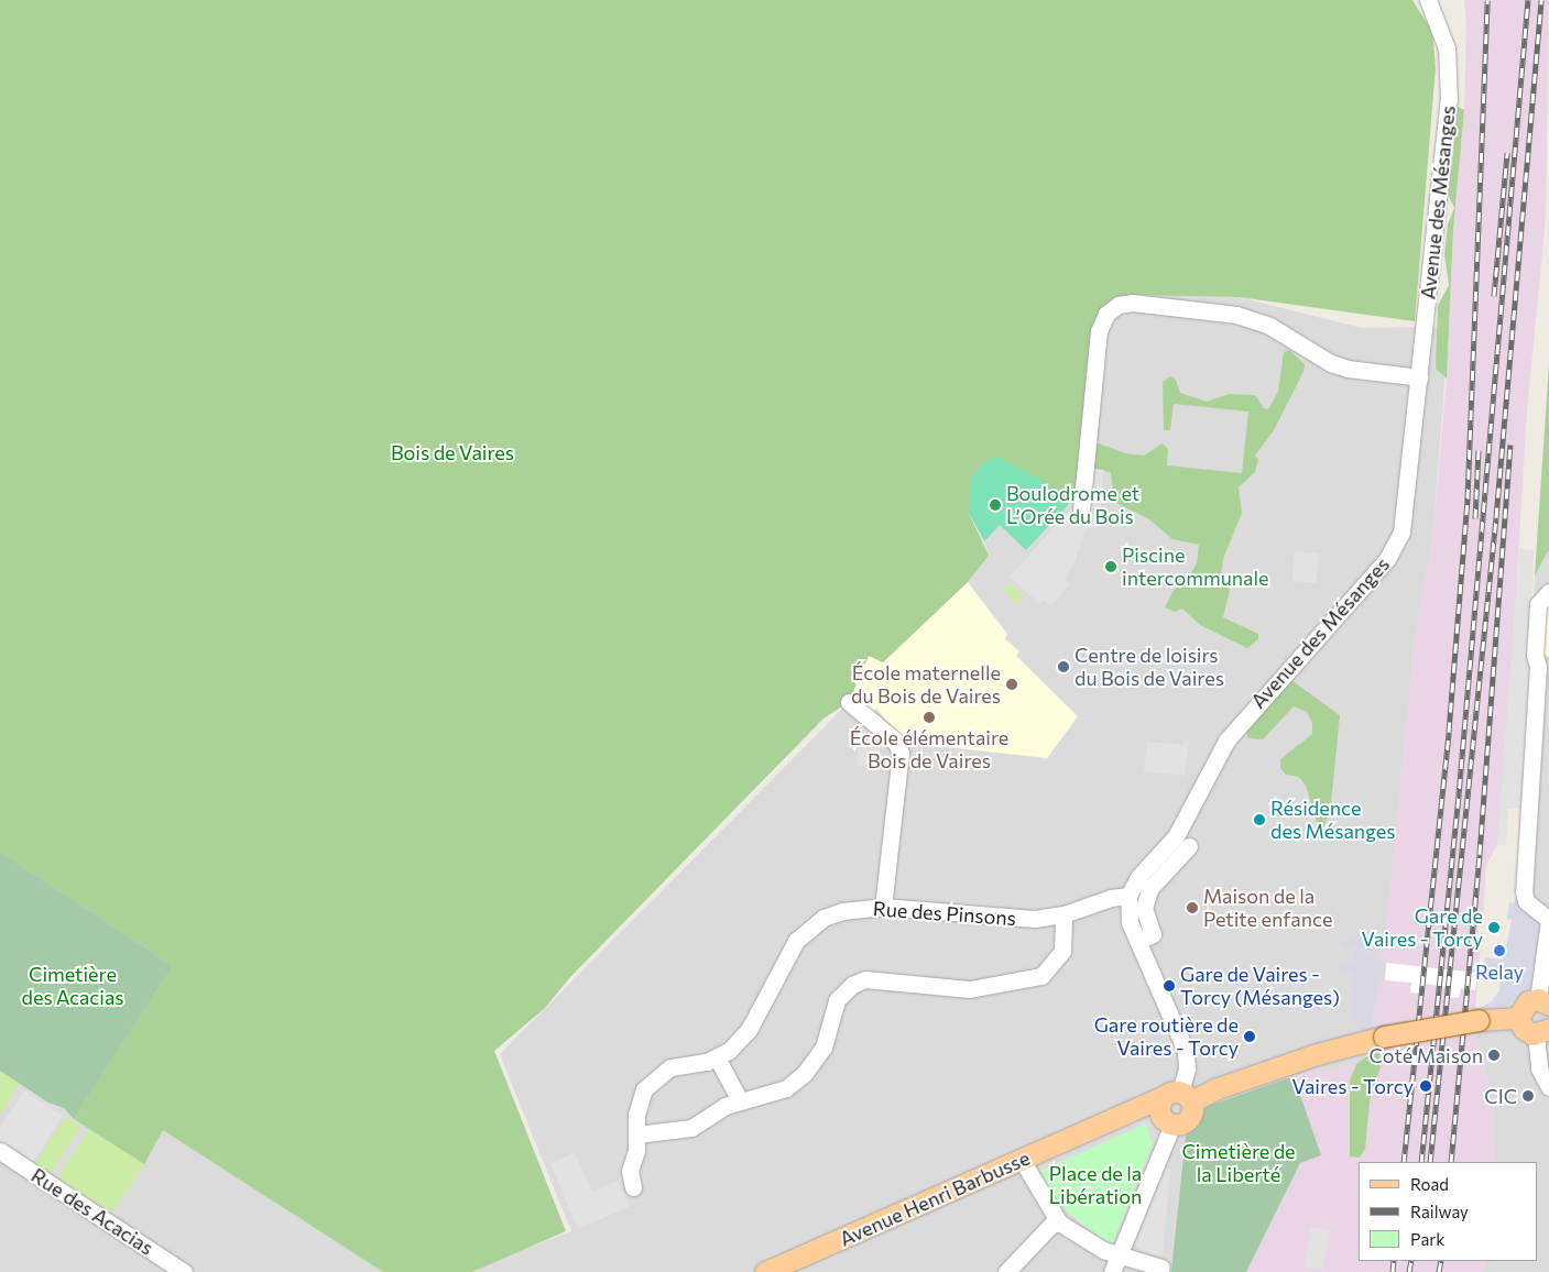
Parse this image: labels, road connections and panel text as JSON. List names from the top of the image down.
{
  "streets": {
    "main road": ["Avenue Henri Barbusse"],
    "street": ["Avenue des Mésanges", "Rue des Pinsons", "Rue des Acacias"]
  },
  "crossings": [
    ["Avenue des Mésanges", "Rue des Pinsons"]
  ],
  "parks": [
    "Bois de Vaires",
    "Cimetière des Acacias",
    "Cimetière de la Liberté",
    "Place de la Libération"
  ],
  "places": [
    "Boulodrome et L’Orée du Bois",
    "Piscine intercommunale",
    "Centre de loisirs du Bois de Vaires",
    "École maternelle du Bois de Vaires",
    "École élémentaire Bois de Vaires",
    "Résidence des Mésanges",
    "Maison de la Petite enfance",
    "Gare de Vaires - Torcy",
    "Relay",
    "Gare de Vaires - Torcy (Mésanges)",
    "Gare routière de Vaires - Torcy",
    "Coté Maison",
    "Vaires - Torcy",
    "CIC"
  ],
  "legend": ["Road", "Railway", "Park"]
}
